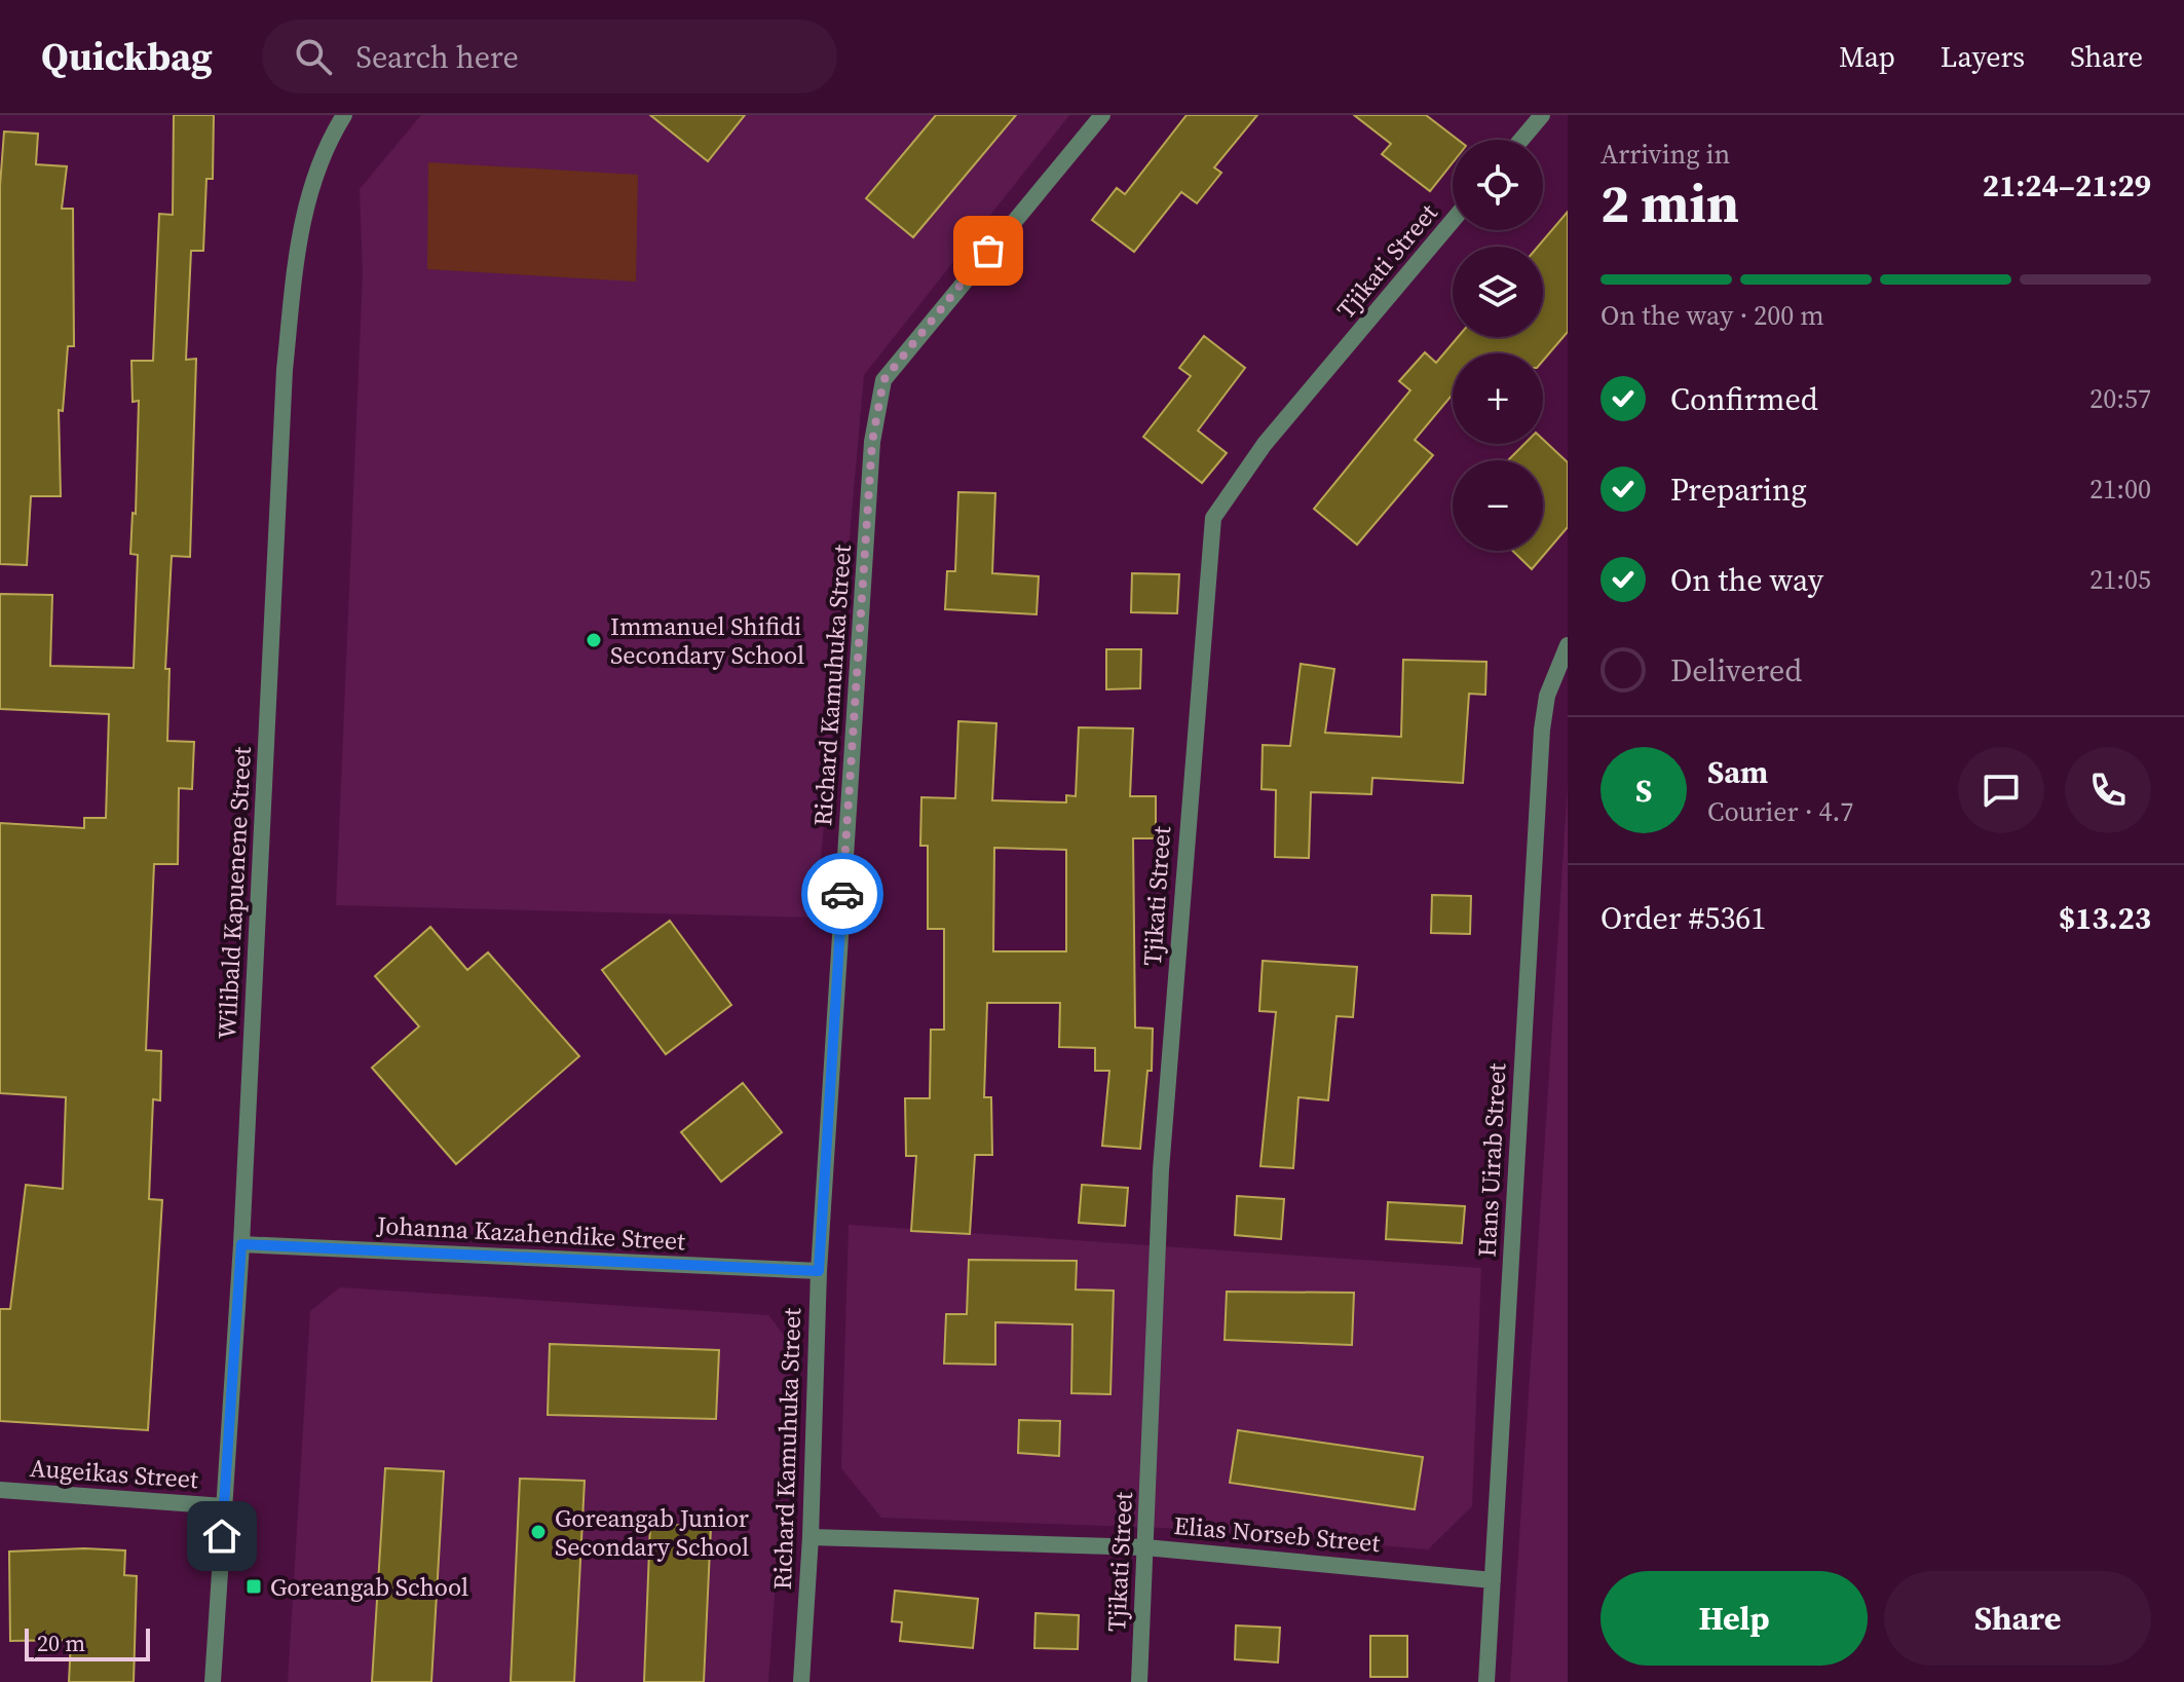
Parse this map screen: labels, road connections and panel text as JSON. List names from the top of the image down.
{
  "streets": {
    "street": [
      "Tjikati Street",
      "Richard Kamuhuka Street",
      "Wilibald Kapuenene Street",
      "Hans Uirab Street",
      "Johanna Kazahendike Street",
      "Augeikas Street",
      "Elias Norseb Street"
    ]
  },
  "crossings": [
    ["Tjikati Street", "Elias Norseb Street"],
    ["Richard Kamuhuka Street", "Johanna Kazahendike Street"],
    ["Richard Kamuhuka Street", "Elias Norseb Street"],
    ["Wilibald Kapuenene Street", "Johanna Kazahendike Street"],
    ["Wilibald Kapuenene Street", "Augeikas Street"],
    ["Hans Uirab Street", "Elias Norseb Street"]
  ],
  "places": {
    "other": ["Immanuel Shifidi Secondary School", "Goreangab Junior Secondary School"],
    "transit": ["Goreangab School"]
  },
  "scale_bar": "20 m",
  "page": {
    "header": "Quickbag",
    "search": "Search here",
    "nav": ["Map", "Layers", "Share"],
    "heading": ["2 min", "Arriving in", "21:24–21:29"],
    "panel": [
      "Sam",
      "Courier · 4.7",
      "Order #5361",
      "$13.23"
    ],
    "map_buttons": ["+", "−"],
    "bar": "On the way · 200 m",
    "list": [
      ["Confirmed", "20:57"],
      ["Preparing", "21:00"],
      ["On the way", "21:05"],
      "Delivered"
    ],
    "round": "S",
    "buttons": ["Help", "Share"],
    "scale": "20 m"
  }
}
